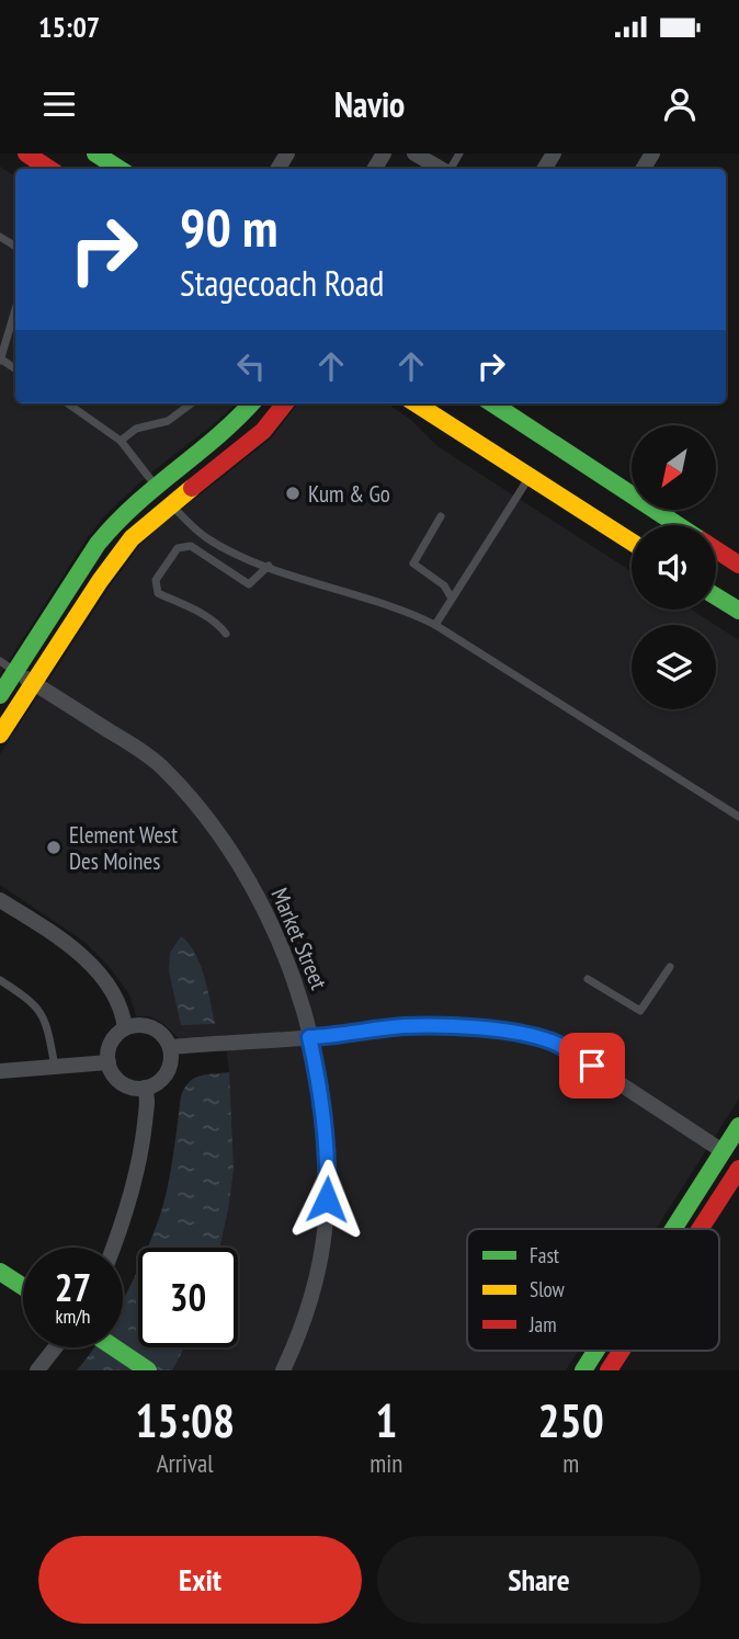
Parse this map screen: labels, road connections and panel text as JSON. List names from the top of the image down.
{
  "streets": {
    "street": ["Market Street"]
  },
  "places": ["Kum & Go", "Element West Des Moines"],
  "legend": ["Fast", "Slow", "Jam"],
  "north": "bottom left",
  "page": {
    "status": "15:07",
    "header": "Navio",
    "turn": ["90 m", "Stagecoach Road"],
    "speed": "27 km/h",
    "limit": "30",
    "eta": [
      "15:08",
      "Arrival",
      "1",
      "min",
      "250",
      "m"
    ],
    "buttons": ["Exit", "Share"]
  }
}
